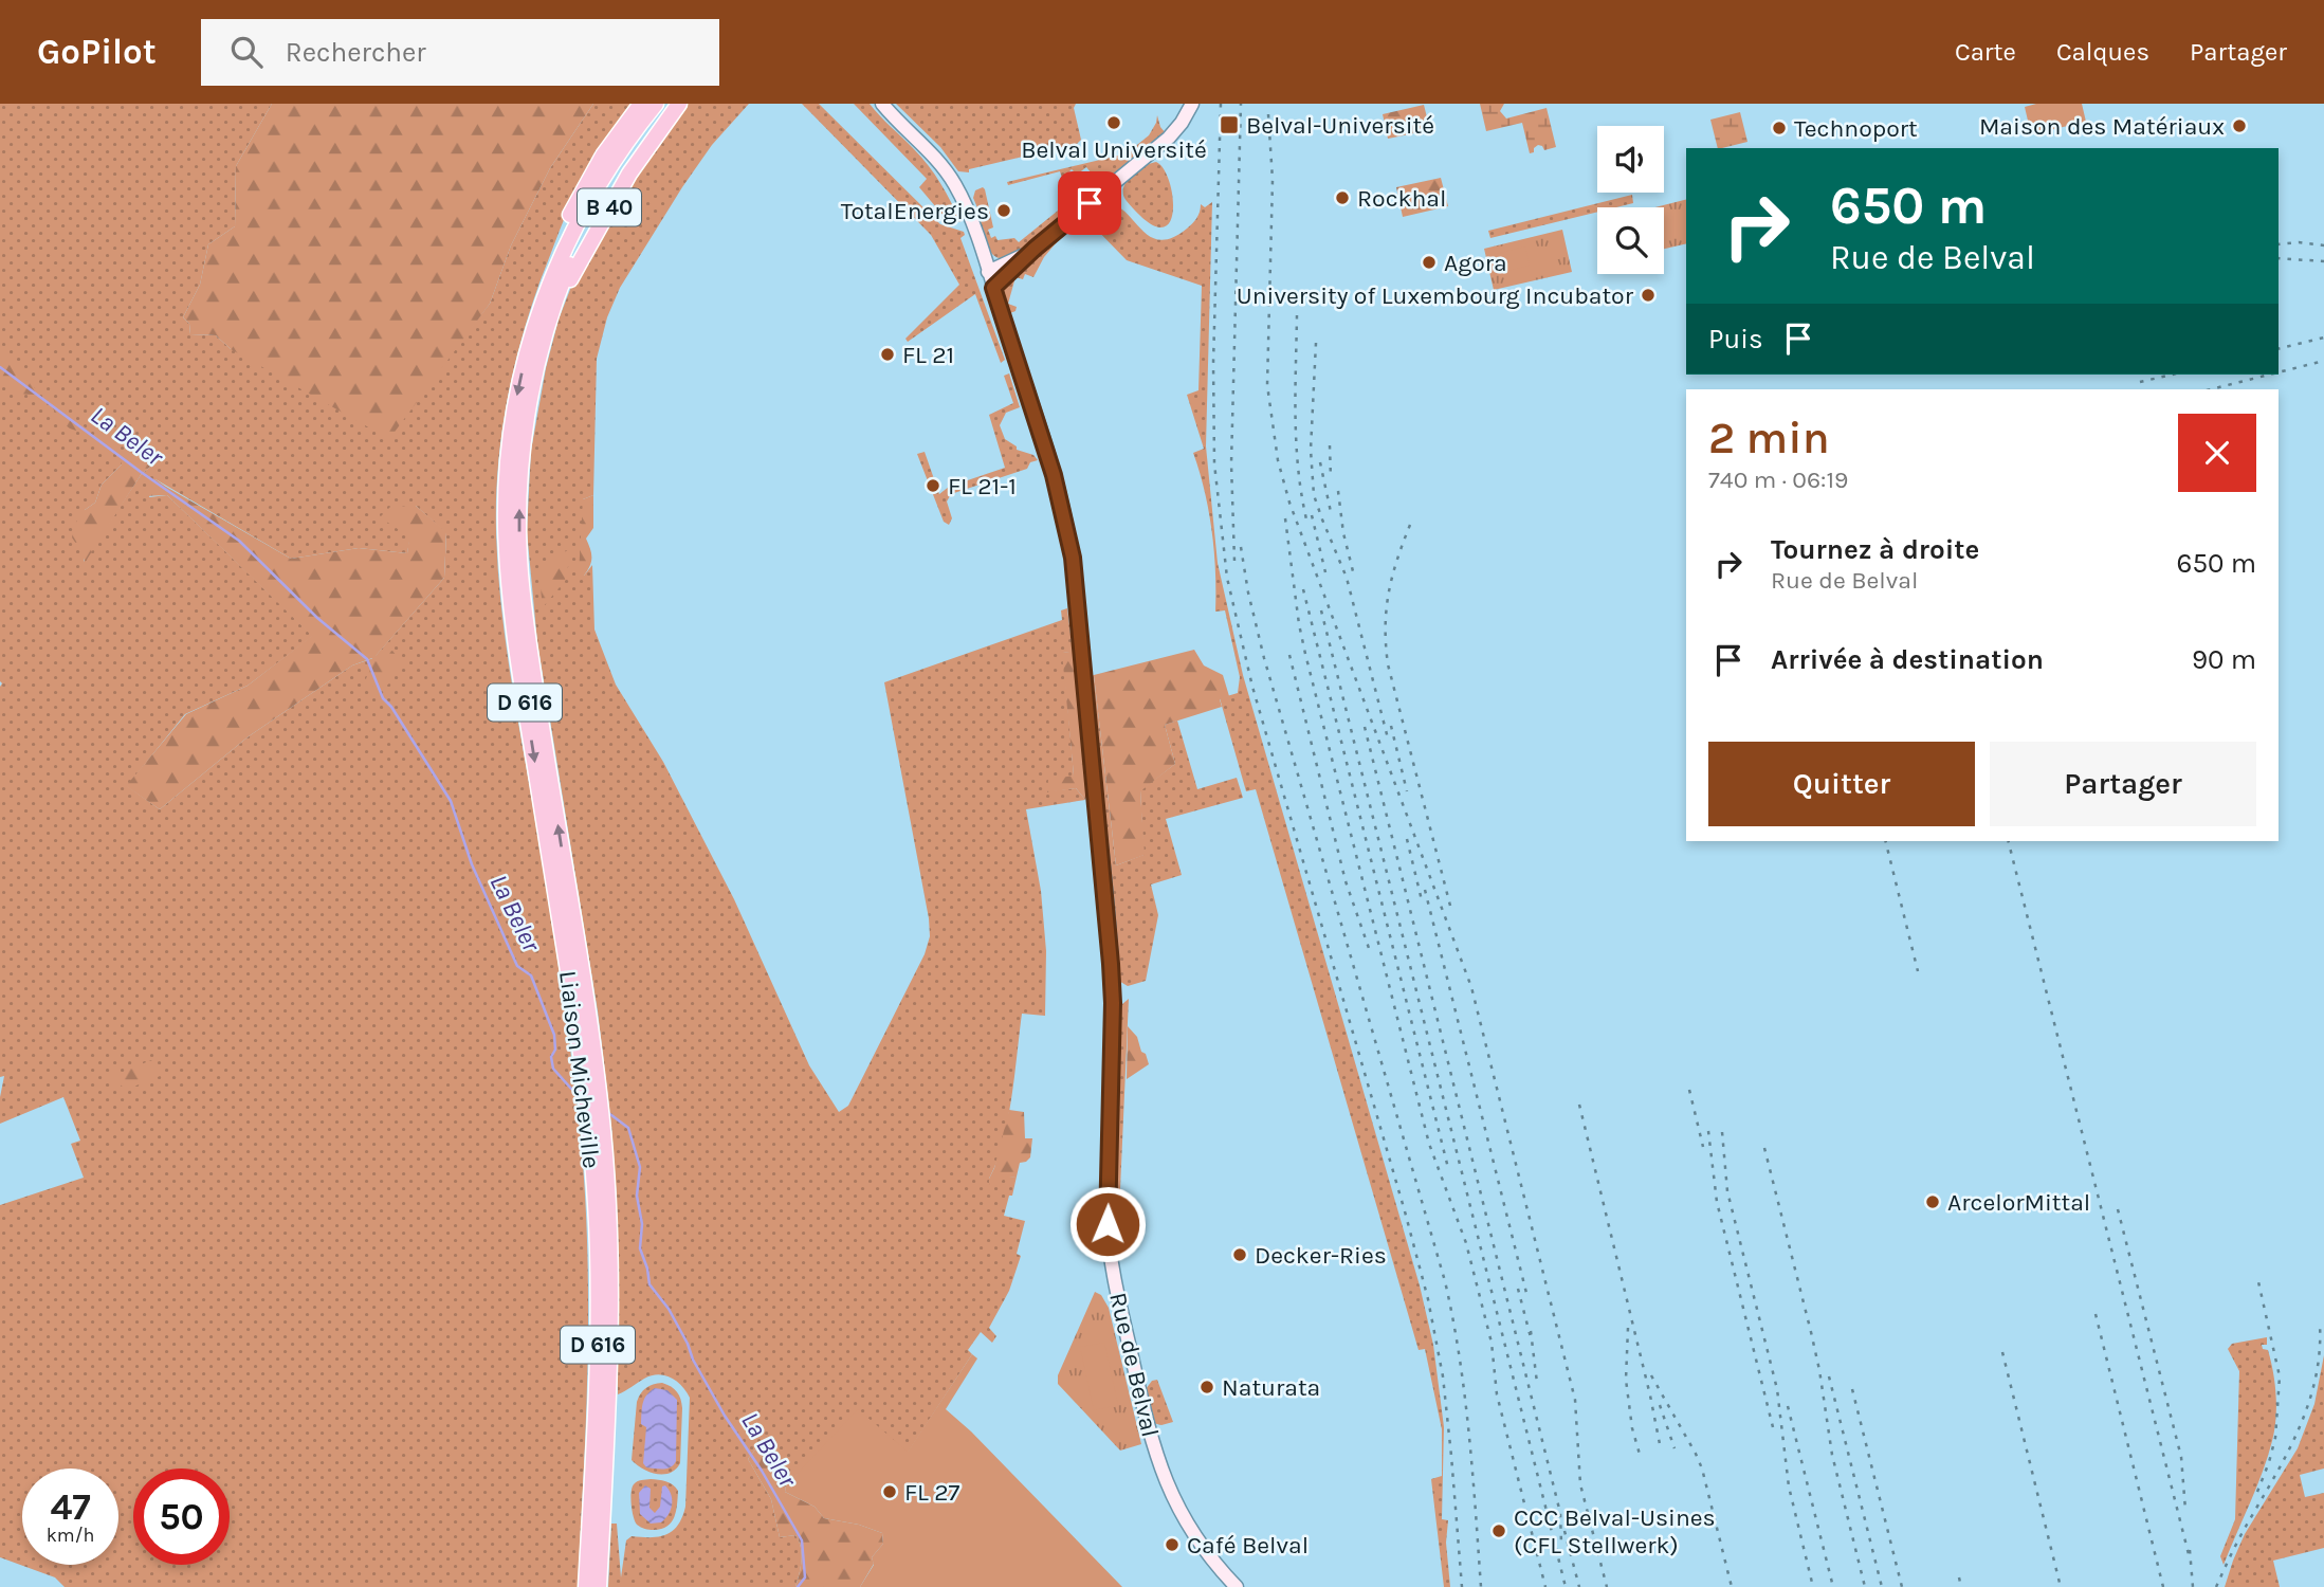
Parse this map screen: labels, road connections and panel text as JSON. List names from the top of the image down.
{
  "streets": {
    "highway": ["B 40", "D 616", "Liaison Micheville"],
    "main road": ["Rue de Belval"]
  },
  "crossings": [
    ["B 40", "Liaison Micheville"]
  ],
  "water": ["La Beler"],
  "places": {
    "other": [
      "Belval Université",
      "Maison des Matériaux",
      "Technoport",
      "Rockhal",
      "TotalEnergies",
      "Agora",
      "University of Luxembourg Incubator",
      "FL 21",
      "FL 21-1",
      "ArcelorMittal",
      "Decker-Ries",
      "Naturata",
      "FL 27",
      "CCC Belval-Usines (CFL Stellwerk)",
      "Café Belval"
    ],
    "transit": ["Belval-Université"]
  },
  "page": {
    "header": "GoPilot",
    "search": "Rechercher",
    "nav": ["Carte", "Calques", "Partager"],
    "turn": ["650 m", "Rue de Belval"],
    "then": "Puis",
    "heading": ["2 min", "740 m · 06:19"],
    "list": [
      {
        "name": "Tournez à droite",
        "note": "Rue de Belval",
        "value": "650 m"
      },
      {
        "name": "Arrivée à destination",
        "value": "90 m"
      }
    ],
    "buttons": ["Quitter", "Partager"],
    "speed": "47 km/h",
    "limit": "50"
  }
}
